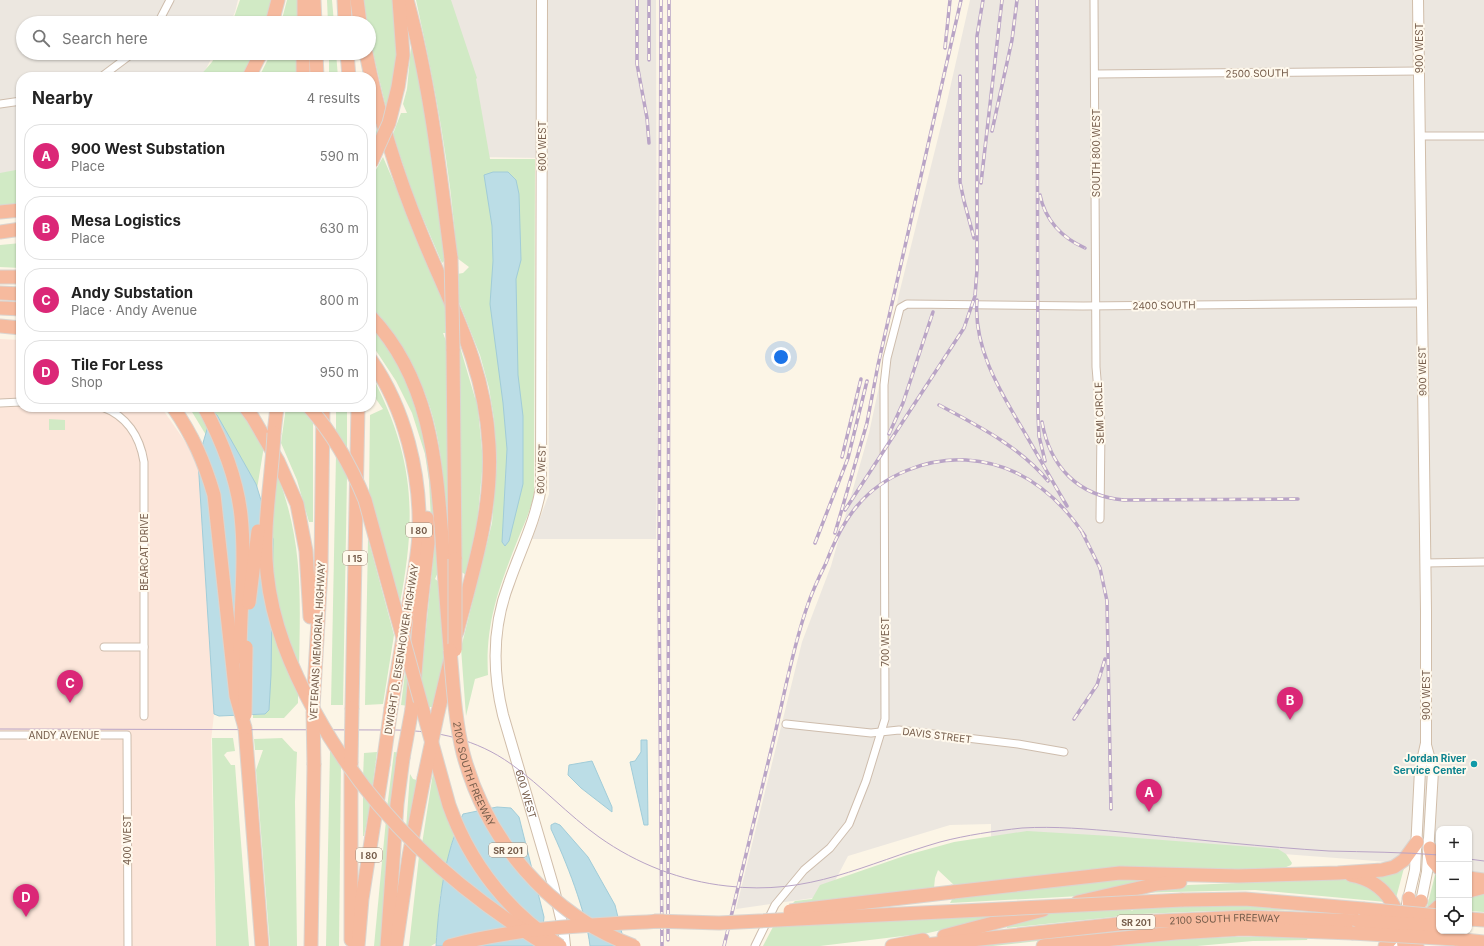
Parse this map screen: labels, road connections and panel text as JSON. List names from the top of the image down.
{
  "streets": {
    "highway": [
      "I 80",
      "I 15",
      "VETERANS MEMORIAL HIGHWAY",
      "DWIGHT D. EISENHOWER HIGHWAY",
      "2100 SOUTH FREEWAY",
      "SR 201"
    ],
    "main road": ["900 WEST", "600 WEST"],
    "street": [
      "2500 SOUTH",
      "SOUTH 800 WEST",
      "2400 SOUTH",
      "SEMI CIRCLE",
      "BEARCAT DRIVE",
      "700 WEST",
      "ANDY AVENUE",
      "DAVIS STREET",
      "400 WEST"
    ]
  },
  "crossings": [
    ["900 WEST", "2500 SOUTH"],
    ["900 WEST", "2400 SOUTH"],
    ["2500 SOUTH", "SOUTH 800 WEST"],
    ["SOUTH 800 WEST", "2400 SOUTH"],
    ["SOUTH 800 WEST", "SEMI CIRCLE"],
    ["2400 SOUTH", "SEMI CIRCLE"],
    ["2400 SOUTH", "700 WEST"],
    ["700 WEST", "DAVIS STREET"],
    ["ANDY AVENUE", "400 WEST"]
  ],
  "places": ["Jordan River Service Center"],
  "page": {
    "search": "Search here",
    "heading": ["Nearby", "4 results"],
    "list": [
      {
        "mark": "A",
        "name": "900 West Substation",
        "note": "Place",
        "value": "590 m"
      },
      {
        "mark": "B",
        "name": "Mesa Logistics",
        "note": "Place",
        "value": "630 m"
      },
      {
        "mark": "C",
        "name": "Andy Substation",
        "note": "Place · Andy Avenue",
        "value": "800 m"
      },
      {
        "mark": "D",
        "name": "Tile For Less",
        "note": "Shop",
        "value": "950 m"
      }
    ],
    "pins": [
      "C",
      "B",
      "A",
      "D"
    ],
    "map_buttons": ["+", "−"]
  }
}
